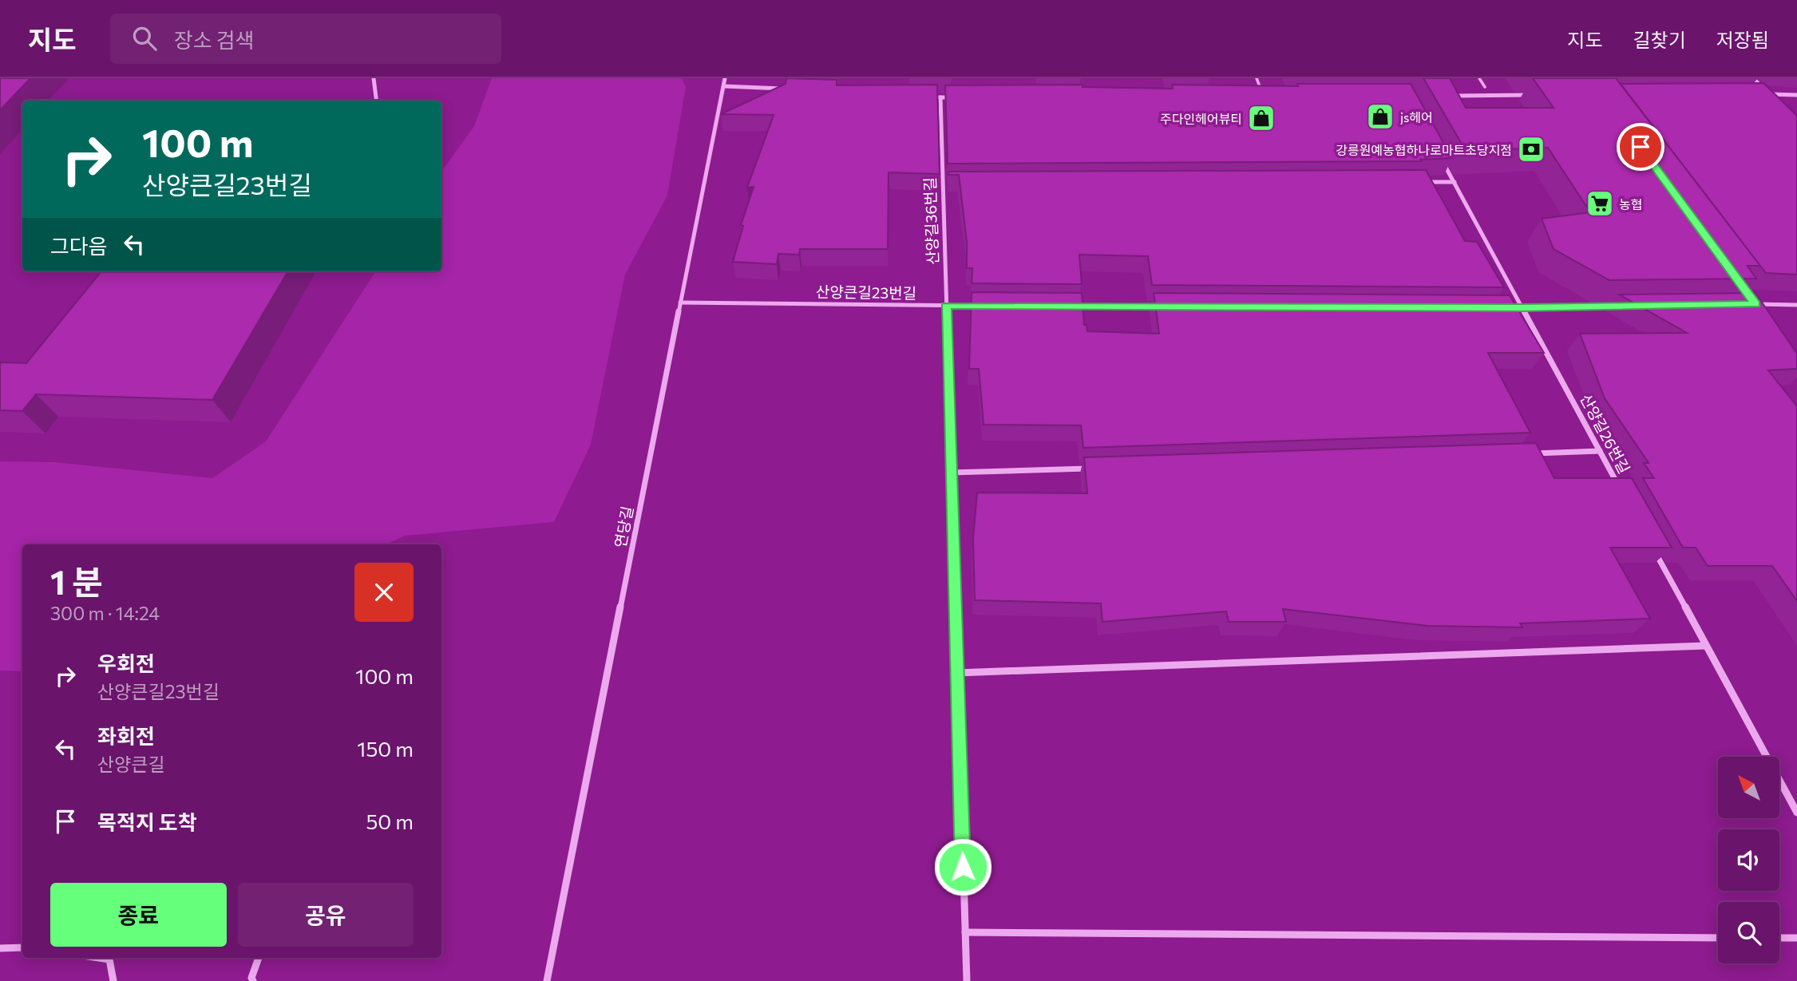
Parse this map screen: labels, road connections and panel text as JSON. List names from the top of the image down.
{
  "streets": {
    "street": [
      "산양길36번길",
      "산양큰길23번길",
      "산양길26번길",
      "연당길"
    ]
  },
  "crossings": [
    ["산양길36번길", "산양큰길23번길"],
    ["산양큰길23번길", "연당길"]
  ],
  "places": {
    "shop": ["js헤어", "주다인헤어뷰티"],
    "bank": ["강릉원예농협하나로마트초당지점"],
    "supermarket": ["농협"]
  },
  "north": "top left",
  "page": {
    "header": "지도",
    "search": "장소 검색",
    "nav": ["지도", "길찾기", "저장됨"],
    "turn": ["100 m", "산양큰길23번길"],
    "then": "그다음",
    "heading": ["1 분", "300 m · 14:24"],
    "list": [
      {
        "name": "우회전",
        "note": "산양큰길23번길",
        "value": "100 m"
      },
      {
        "name": "좌회전",
        "note": "산양큰길",
        "value": "150 m"
      },
      {
        "name": "목적지 도착",
        "value": "50 m"
      }
    ],
    "buttons": ["종료", "공유"]
  }
}
